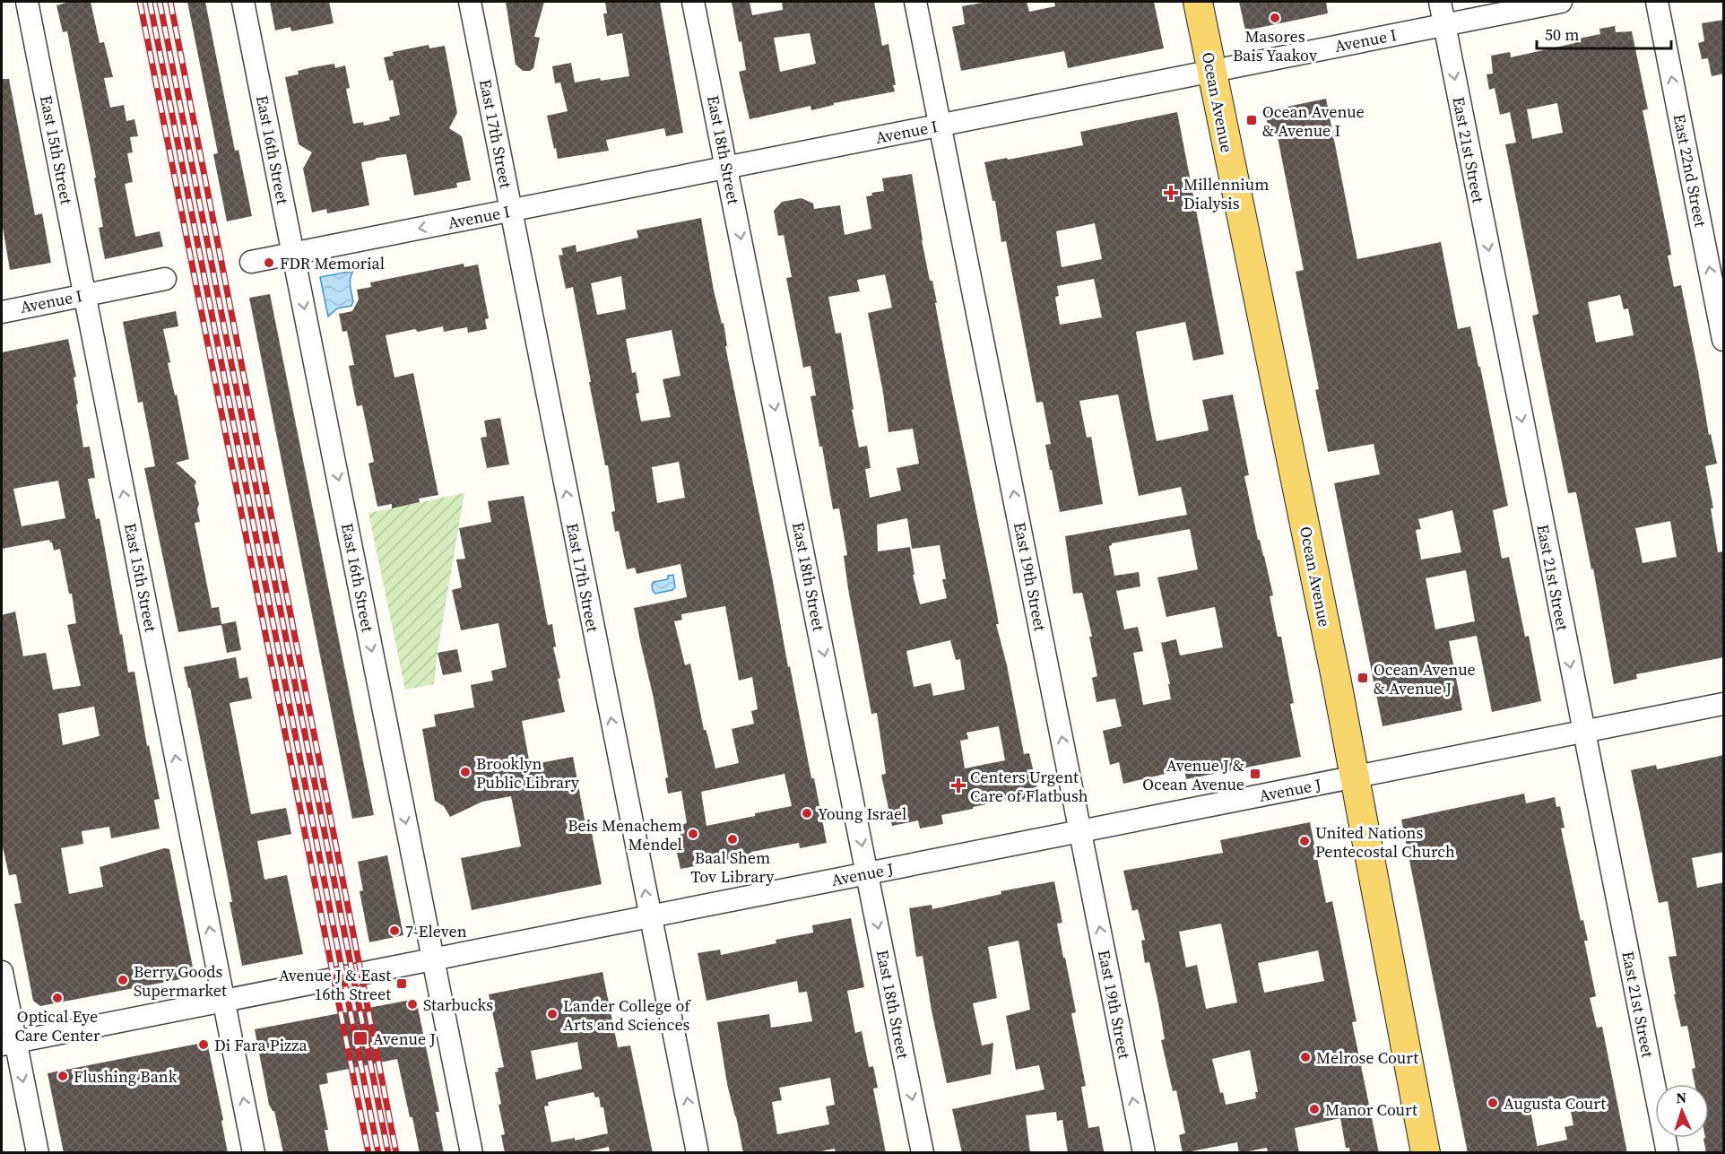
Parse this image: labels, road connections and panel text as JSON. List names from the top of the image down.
{
  "streets": {
    "main road": ["Ocean Avenue"],
    "street": [
      "Avenue I",
      "East 17th Street",
      "East 15th Street",
      "East 16th Street",
      "East 18th Street",
      "East 21st Street",
      "East 22nd Street",
      "East 19th Street",
      "Avenue J"
    ]
  },
  "crossings": [
    ["Avenue I", "Ocean Avenue"],
    ["Avenue I", "East 17th Street"],
    ["Avenue I", "East 15th Street"],
    ["Avenue I", "East 16th Street"],
    ["Avenue I", "East 18th Street"],
    ["Avenue I", "East 21st Street"],
    ["Avenue I", "East 19th Street"],
    ["Ocean Avenue", "Avenue J"],
    ["East 17th Street", "Avenue J"],
    ["East 15th Street", "Avenue J"],
    ["East 16th Street", "Avenue J"],
    ["East 18th Street", "Avenue J"],
    ["East 21st Street", "Avenue J"],
    ["East 19th Street", "Avenue J"]
  ],
  "one_way": [
    "East 17th Street",
    "East 15th Street",
    "East 16th Street",
    "East 18th Street",
    "East 21st Street",
    "East 22nd Street",
    "East 19th Street"
  ],
  "places": {
    "other": [
      "Masores Bais Yaakov",
      "FDR Memorial",
      "Brooklyn Public Library",
      "Young Israel",
      "Beis Menachem Mendel",
      "Baal Shem Tov Library",
      "United Nations Pentecostal Church",
      "7-Eleven",
      "Berry Goods Supermarket",
      "Optical Eye Care Center",
      "Starbucks",
      "Lander College of Arts and Sciences",
      "Di Fara Pizza",
      "Melrose Court",
      "Flushing Bank",
      "Augusta Court",
      "Manor Court"
    ],
    "transit": [
      "Ocean Avenue & Avenue I",
      "Ocean Avenue & Avenue J",
      "Avenue J & Ocean Avenue",
      "Avenue J & East 16th Street",
      "Avenue J"
    ],
    "health": ["Millennium Dialysis", "Centers Urgent Care of Flatbush"]
  },
  "scale_bar": "50 m",
  "north": "top"
}
